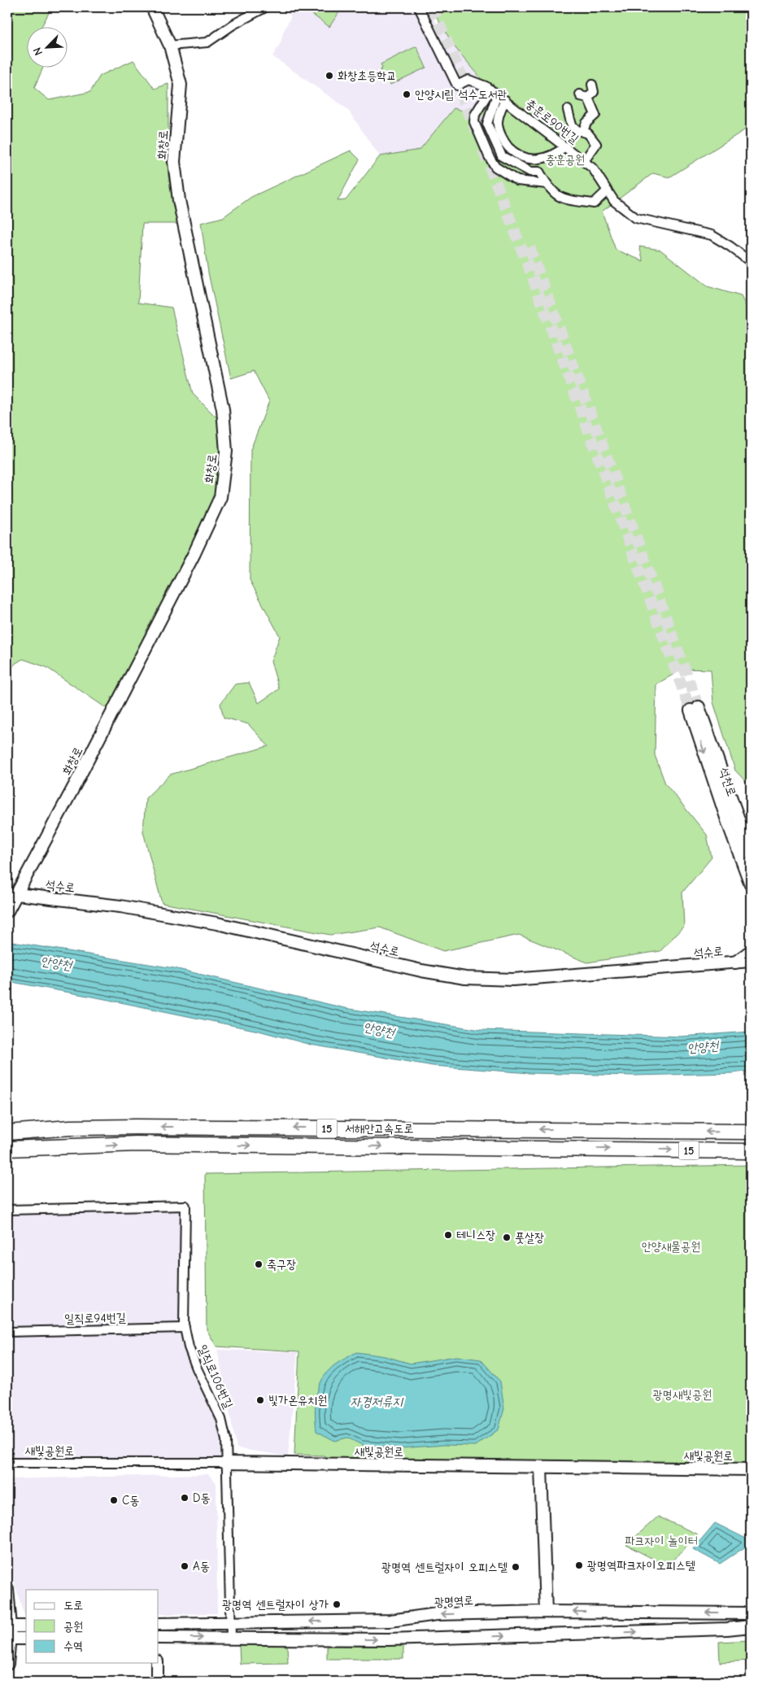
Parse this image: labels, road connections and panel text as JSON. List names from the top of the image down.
{
  "streets": {
    "highway": ["15", "서해안고속도로"],
    "street": [
      "충훈로90번길",
      "화창로",
      "석천로",
      "석수로",
      "일직로94번길",
      "일직로106번길",
      "새빛공원로",
      "광명역로"
    ]
  },
  "crossings": [
    ["화창로", "석수로"],
    ["일직로94번길", "일직로106번길"],
    ["일직로106번길", "새빛공원로"],
    ["일직로106번길", "광명역로"]
  ],
  "water": ["안양천", "자경저류지"],
  "parks": [
    "충훈공원",
    "안양새물공원",
    "광명새빛공원",
    "파크자이 놀이터"
  ],
  "places": [
    "화창초등학교",
    "안양시립 석수도서관",
    "테니스장",
    "풋살장",
    "축구장",
    "빛가온유치원",
    "D동",
    "C동",
    "광명역파크자이오피스텔",
    "A동",
    "광명역 센트럴자이 오피스텔",
    "광명역 센트럴자이 상가"
  ],
  "legend": ["도로", "공원", "수역"],
  "north": "bottom left"
}
